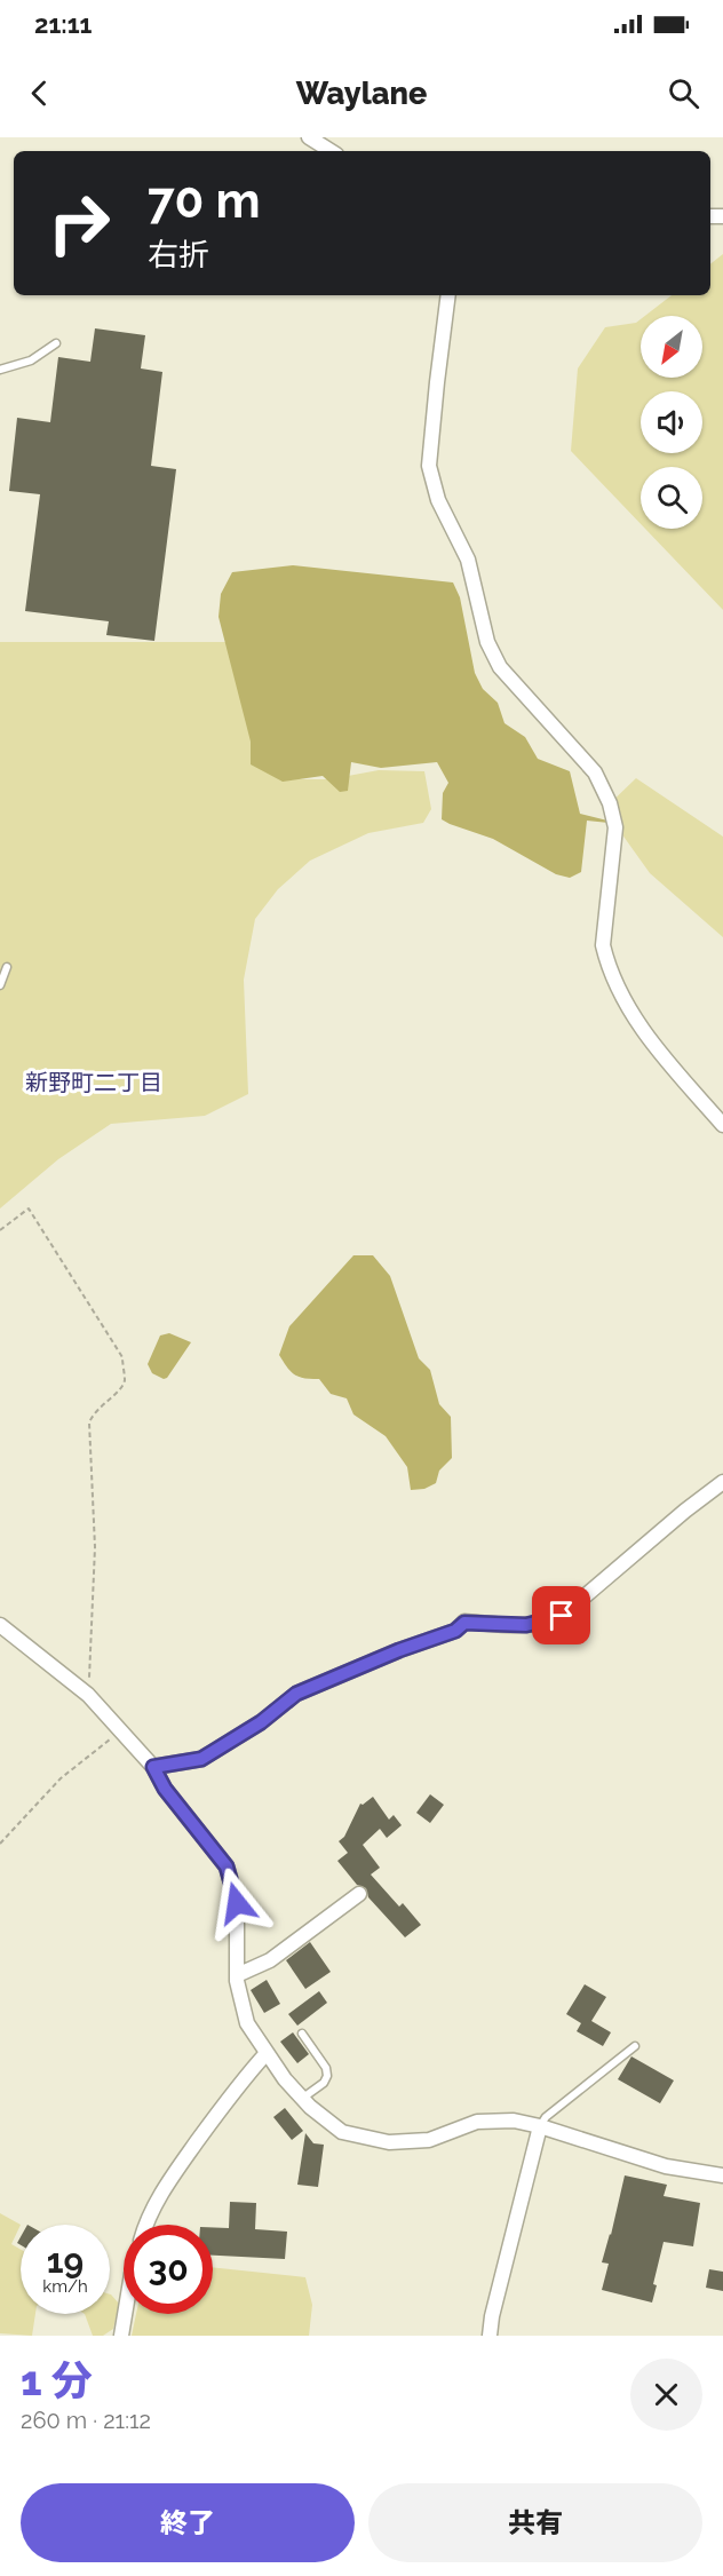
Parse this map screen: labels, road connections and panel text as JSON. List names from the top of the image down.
{
  "districts": ["新野町二丁目"],
  "north": "bottom left",
  "page": {
    "status": "21:11",
    "header": "Waylane",
    "turn": ["70 m", "右折"],
    "speed": "19 km/h",
    "limit": "30",
    "heading": ["1 分", "260 m · 21:12"],
    "buttons": ["終了", "共有"]
  }
}
